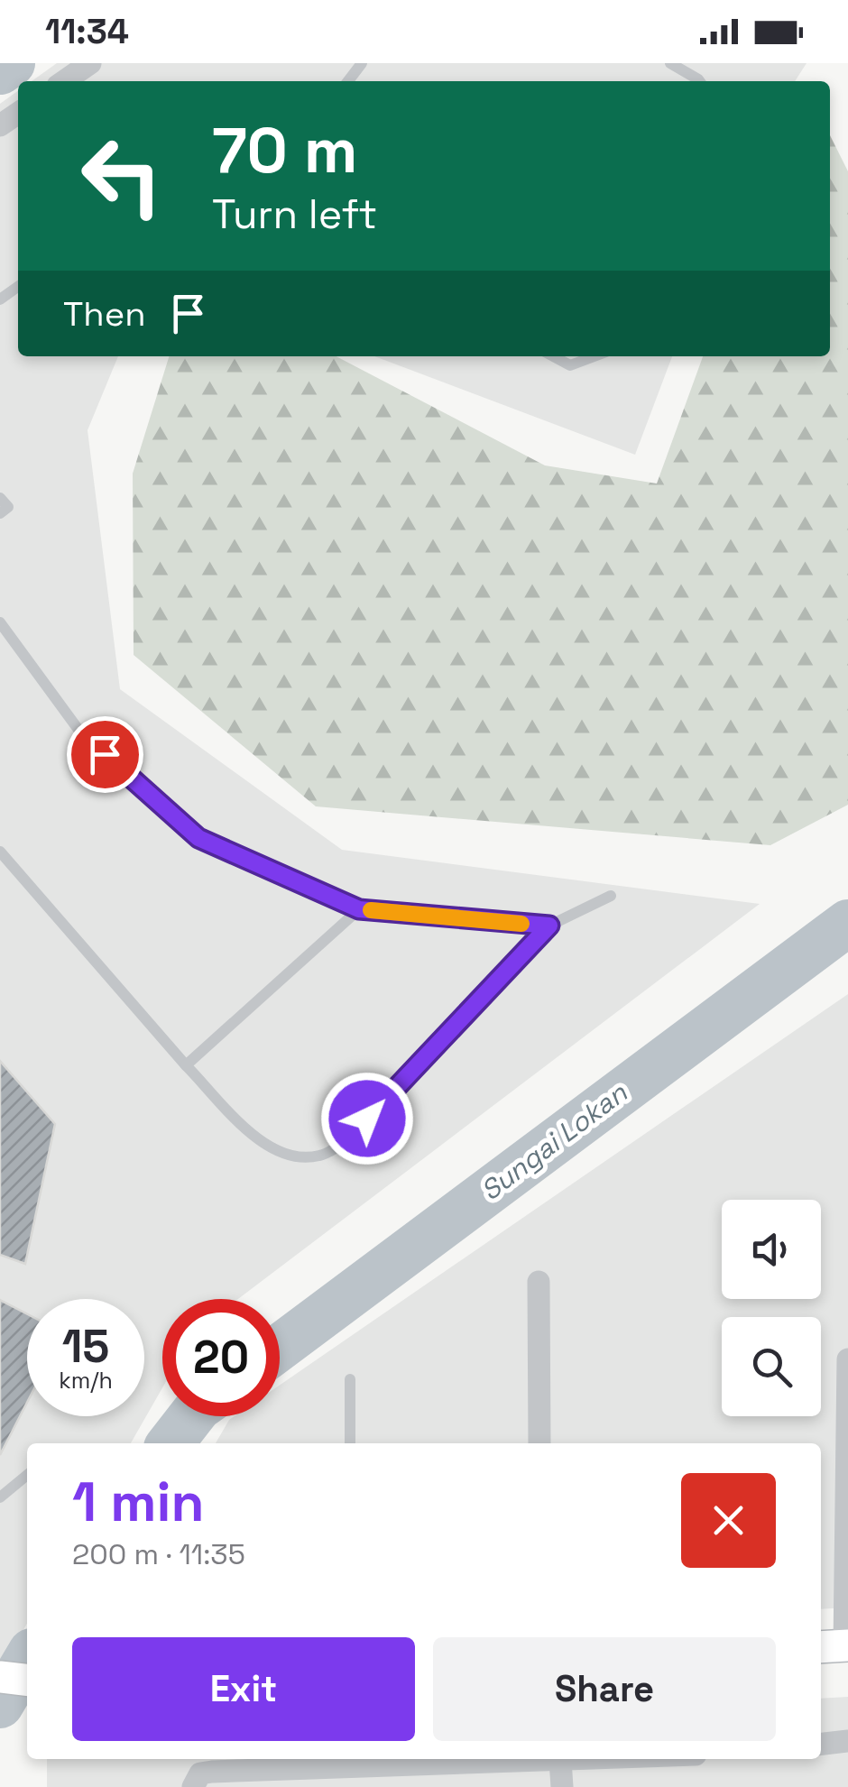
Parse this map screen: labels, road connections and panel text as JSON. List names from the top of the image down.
{
  "water": ["Sungai Lokan"],
  "page": {
    "status": "11:34",
    "turn": ["70 m", "Turn left"],
    "then": "Then",
    "speed": "15 km/h",
    "limit": "20",
    "heading": ["1 min", "200 m · 11:35"],
    "buttons": ["Exit", "Share"]
  }
}
